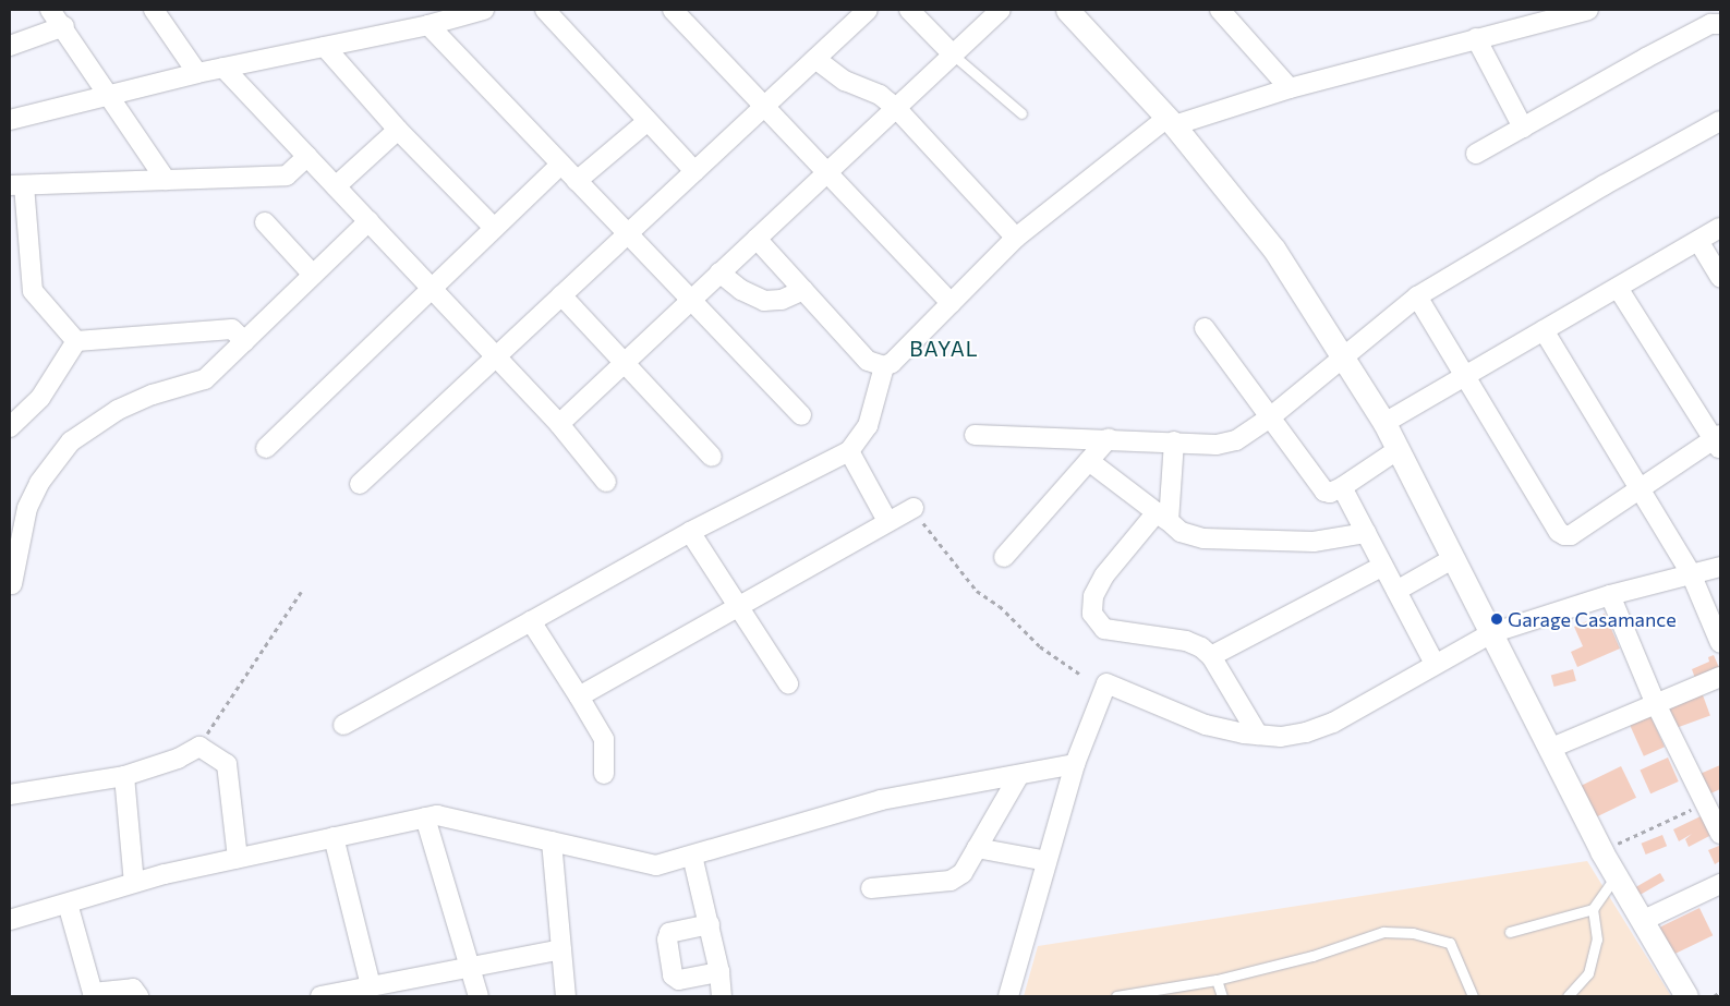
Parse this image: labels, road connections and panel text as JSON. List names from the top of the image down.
{
  "districts": ["BAYAL"],
  "places": ["Garage Casamance"]
}
